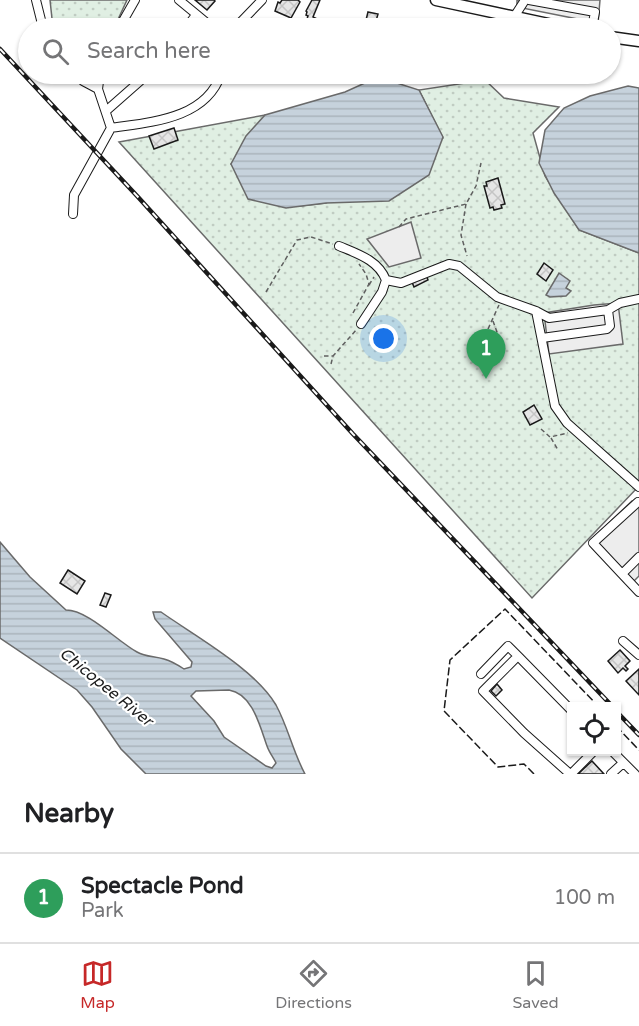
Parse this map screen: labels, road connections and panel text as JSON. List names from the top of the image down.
{
  "water": ["Chicopee River"],
  "page": {
    "search": "Search here",
    "pins": "1",
    "heading": "Nearby",
    "list": [
      {
        "mark": "1",
        "name": "Spectacle Pond",
        "note": "Park",
        "value": "100 m"
      }
    ],
    "nav": ["Map", "Directions", "Saved"]
  }
}
